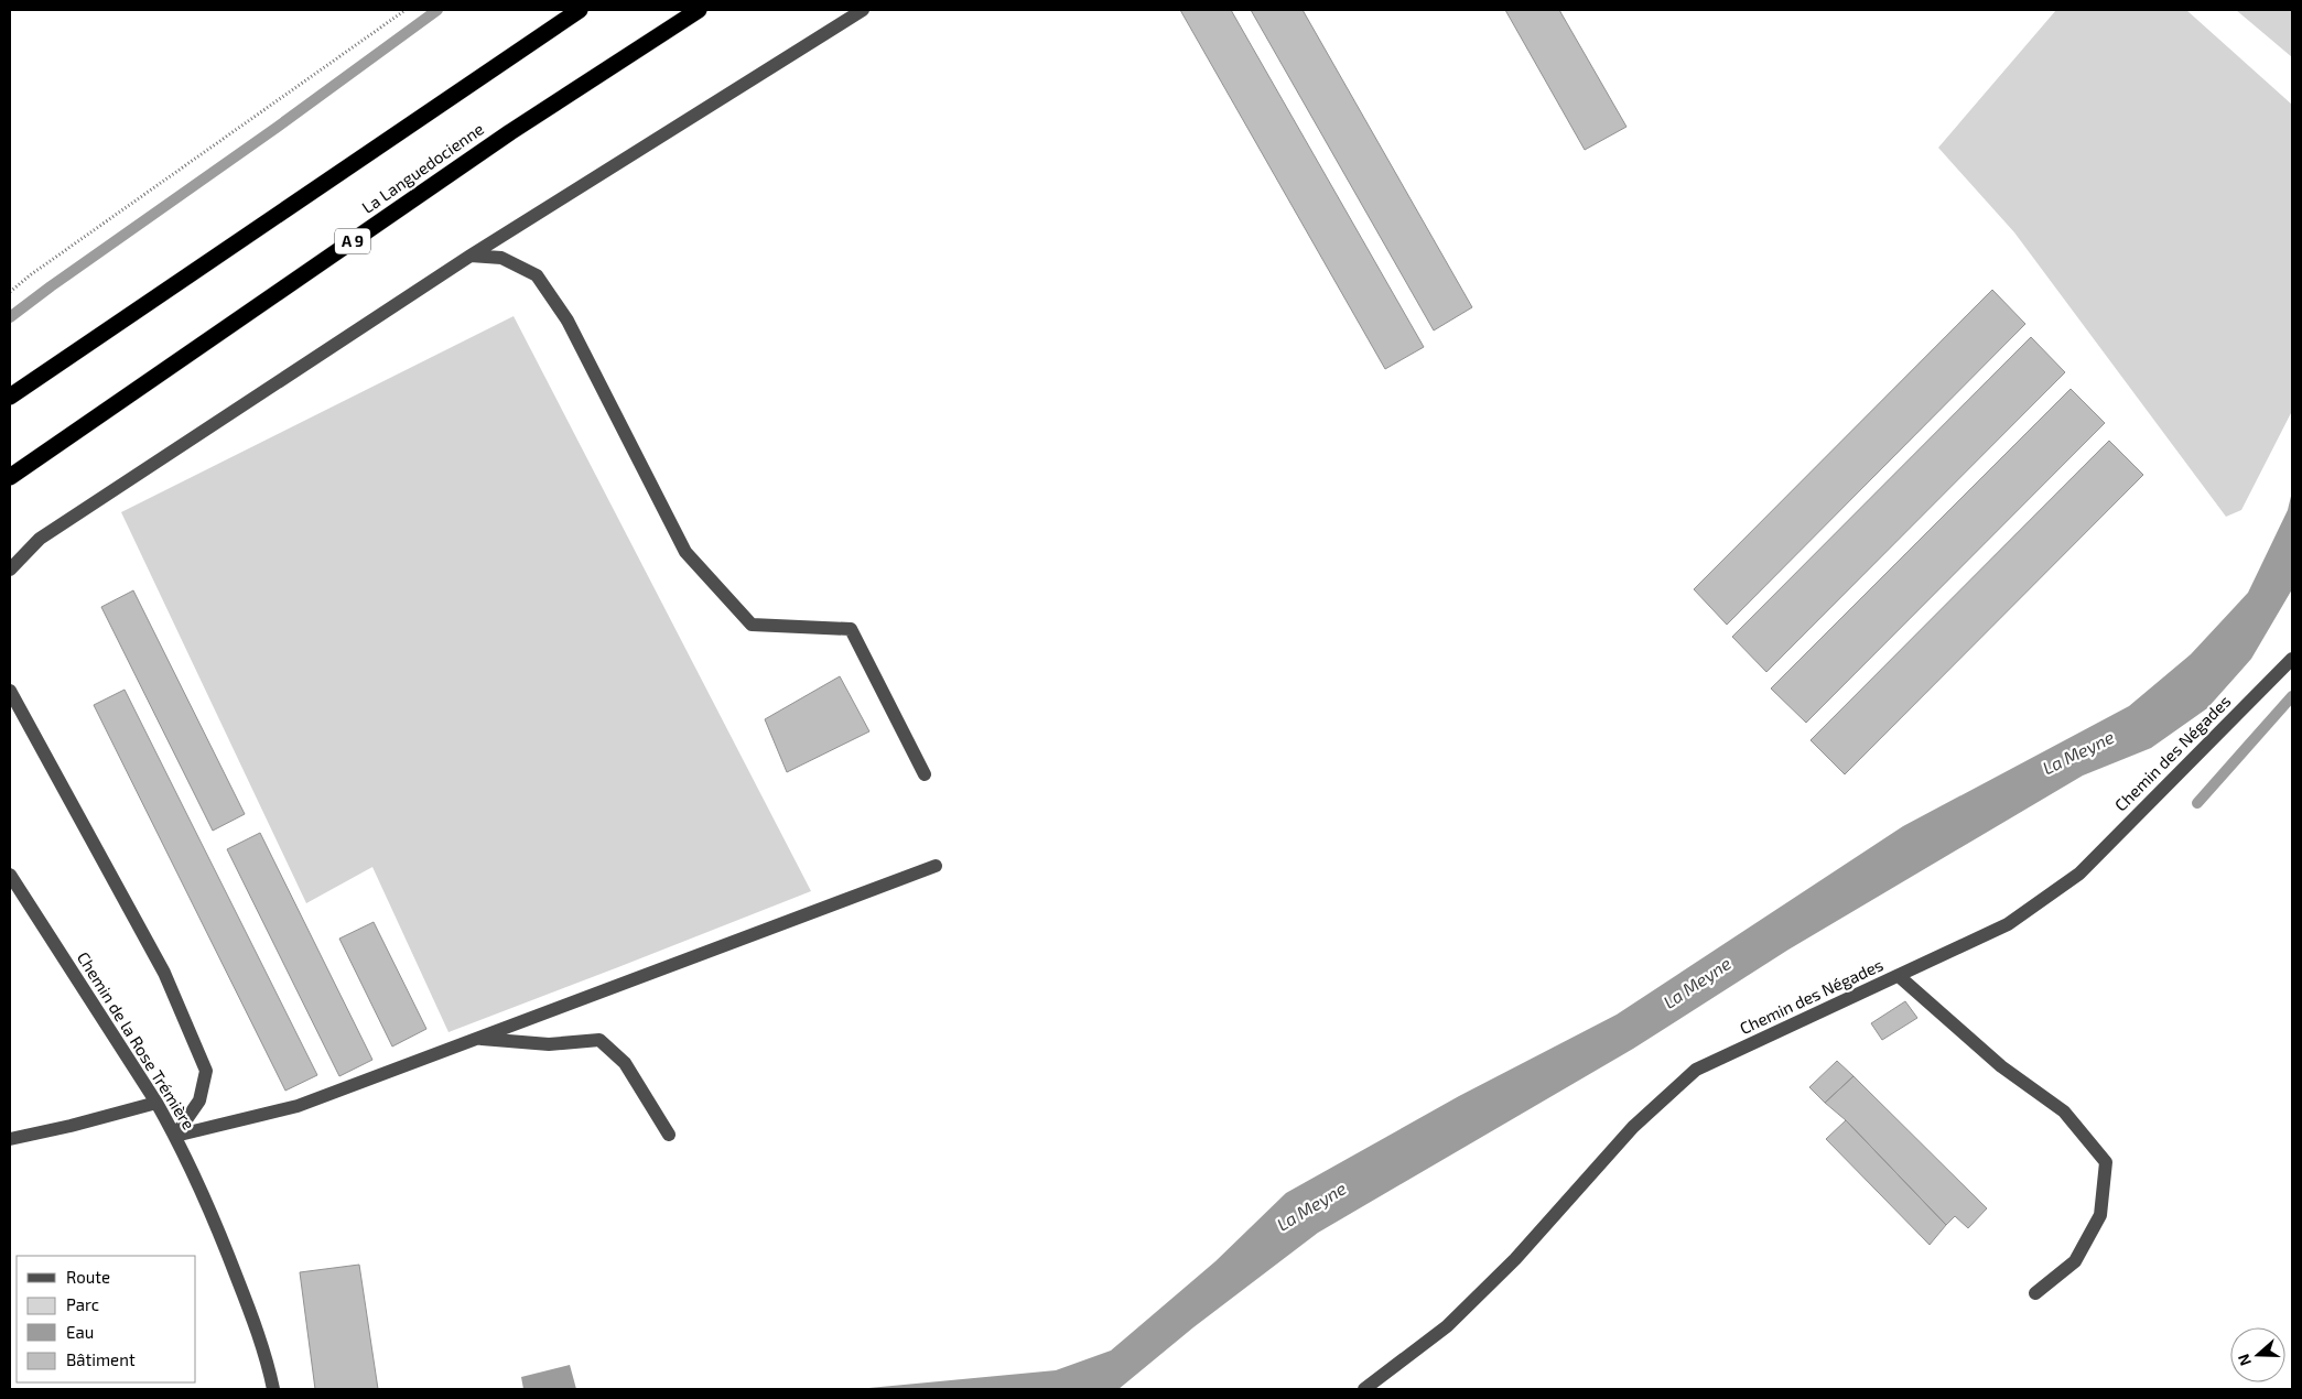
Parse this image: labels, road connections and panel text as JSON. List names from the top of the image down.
{
  "streets": {
    "highway": ["La Languedocienne", "A 9"],
    "street": ["Chemin des Négades", "Chemin de la Rose Trémière"]
  },
  "water": ["La Meyne"],
  "legend": [
    "Route",
    "Parc",
    "Eau",
    "Bâtiment"
  ],
  "north": "left"
}
